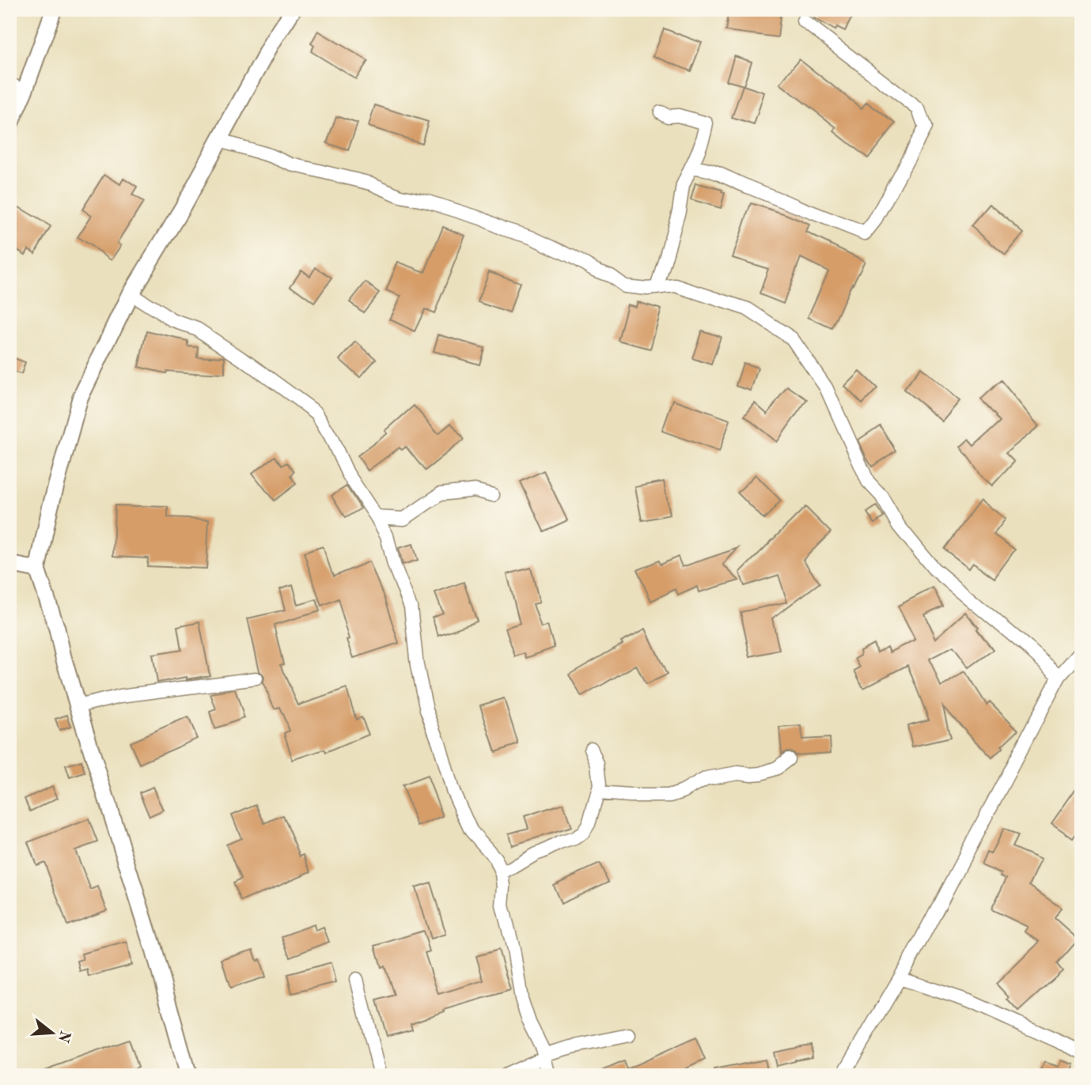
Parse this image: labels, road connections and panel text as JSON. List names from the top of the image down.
{
  "north": "right"
}
